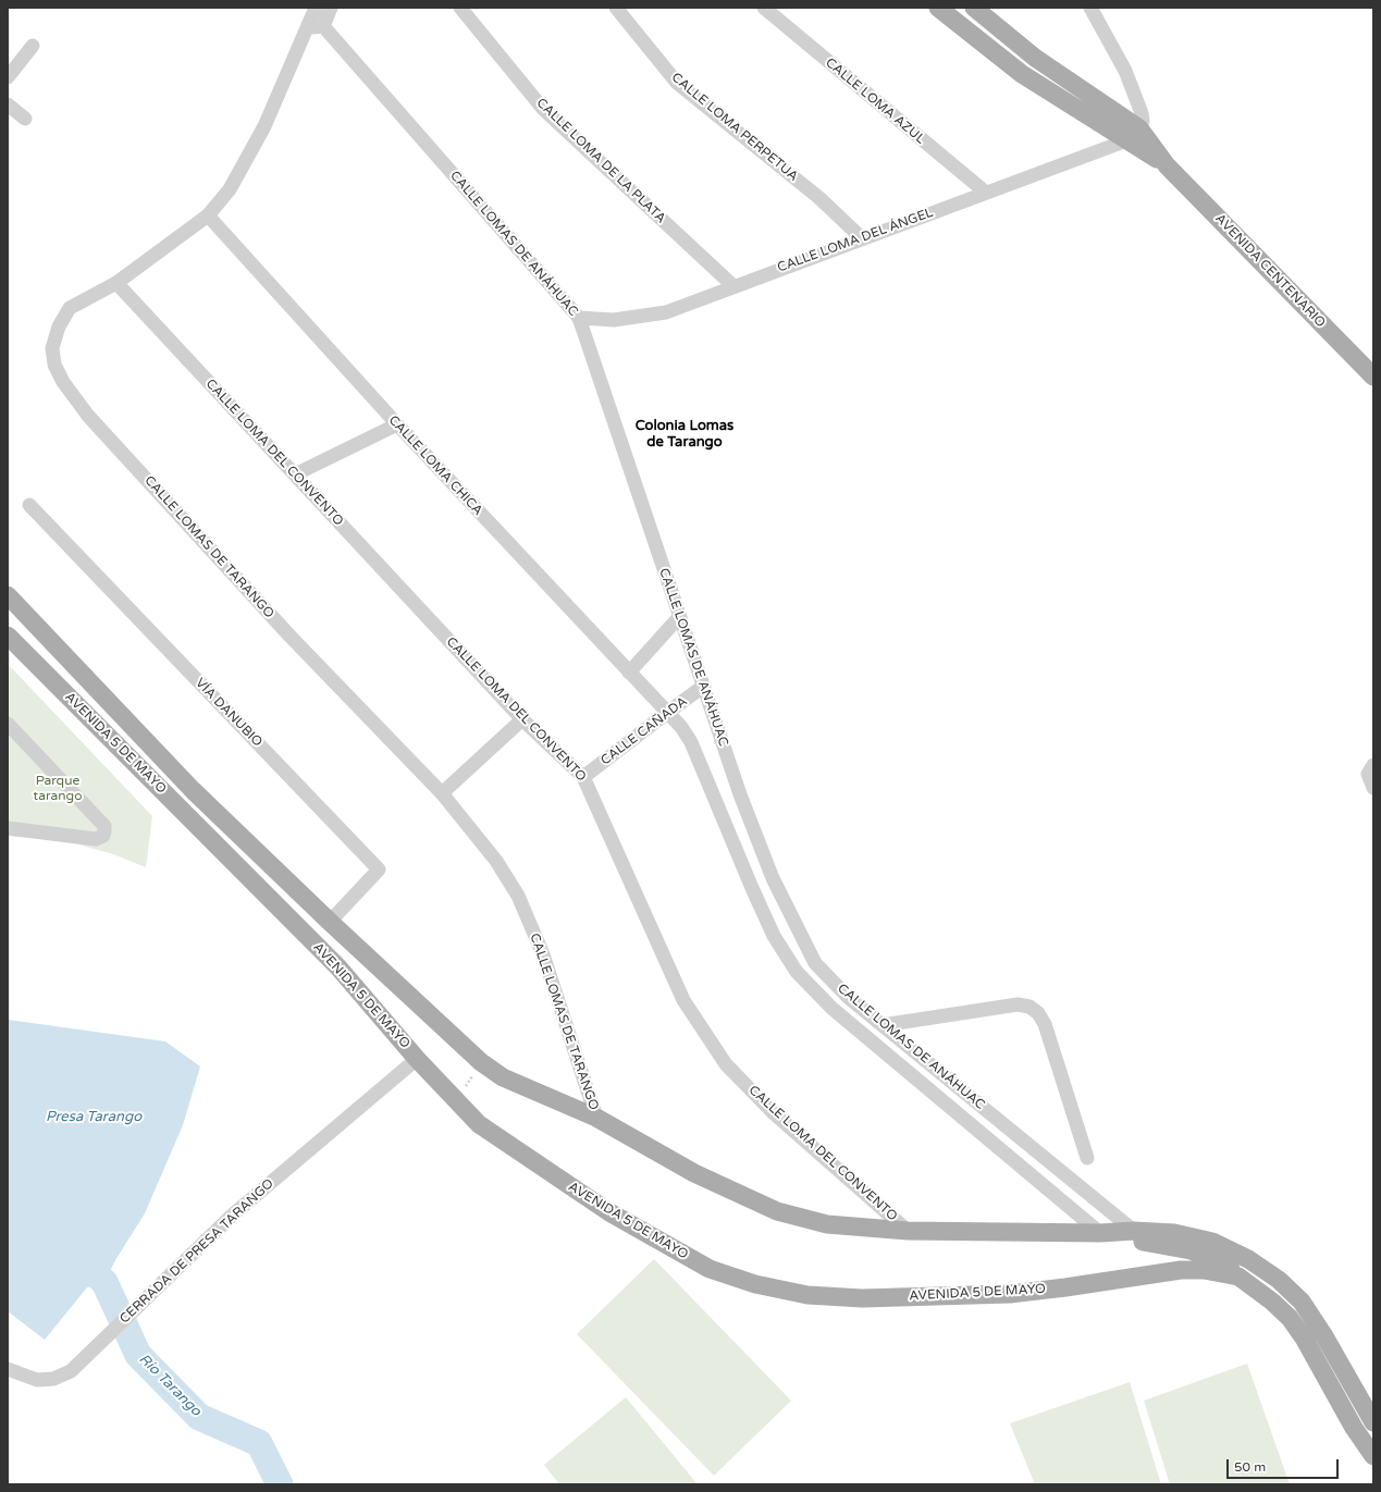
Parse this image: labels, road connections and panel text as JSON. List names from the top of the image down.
{
  "streets": {
    "main road": ["AVENIDA CENTENARIO", "AVENIDA 5 DE MAYO"],
    "street": [
      "CALLE LOMA AZUL",
      "CALLE LOMA PERPETUA",
      "CALLE LOMA DE LA PLATA",
      "CALLE LOMA DEL ÁNGEL",
      "CALLE LOMAS DE ANÁHUAC",
      "CALLE LOMA DEL CONVENTO",
      "CALLE LOMA CHICA",
      "CALLE LOMAS DE TARANGO",
      "VÍA DANUBIO",
      "CALLE CAÑADA",
      "CERRADA DE PRESA TARANGO"
    ]
  },
  "crossings": [
    ["CALLE LOMA AZUL", "CALLE LOMA DEL ÁNGEL"],
    ["CALLE LOMA PERPETUA", "CALLE LOMA DEL ÁNGEL"],
    ["CALLE LOMA DE LA PLATA", "CALLE LOMA DEL ÁNGEL"],
    ["CALLE LOMA DEL ÁNGEL", "CALLE LOMAS DE ANÁHUAC"],
    ["CALLE LOMA DEL ÁNGEL", "AVENIDA CENTENARIO"],
    ["CALLE LOMAS DE ANÁHUAC", "CALLE LOMA CHICA"],
    ["CALLE LOMAS DE ANÁHUAC", "CALLE CAÑADA"],
    ["CALLE LOMAS DE ANÁHUAC", "AVENIDA 5 DE MAYO"],
    ["CALLE LOMA DEL CONVENTO", "CALLE LOMAS DE TARANGO"],
    ["CALLE LOMA DEL CONVENTO", "CALLE CAÑADA"],
    ["CALLE LOMA DEL CONVENTO", "AVENIDA 5 DE MAYO"],
    ["CALLE LOMA CHICA", "CALLE LOMAS DE TARANGO"],
    ["CALLE LOMA CHICA", "CALLE CAÑADA"],
    ["CALLE LOMAS DE TARANGO", "AVENIDA 5 DE MAYO"],
    ["VÍA DANUBIO", "AVENIDA 5 DE MAYO"],
    ["AVENIDA 5 DE MAYO", "CERRADA DE PRESA TARANGO"]
  ],
  "districts": ["Colonia Lomas de Tarango"],
  "water": ["Presa Tarango", "Río Tarango"],
  "parks": ["Parque tarango"],
  "scale_bar": "50 m"
}
